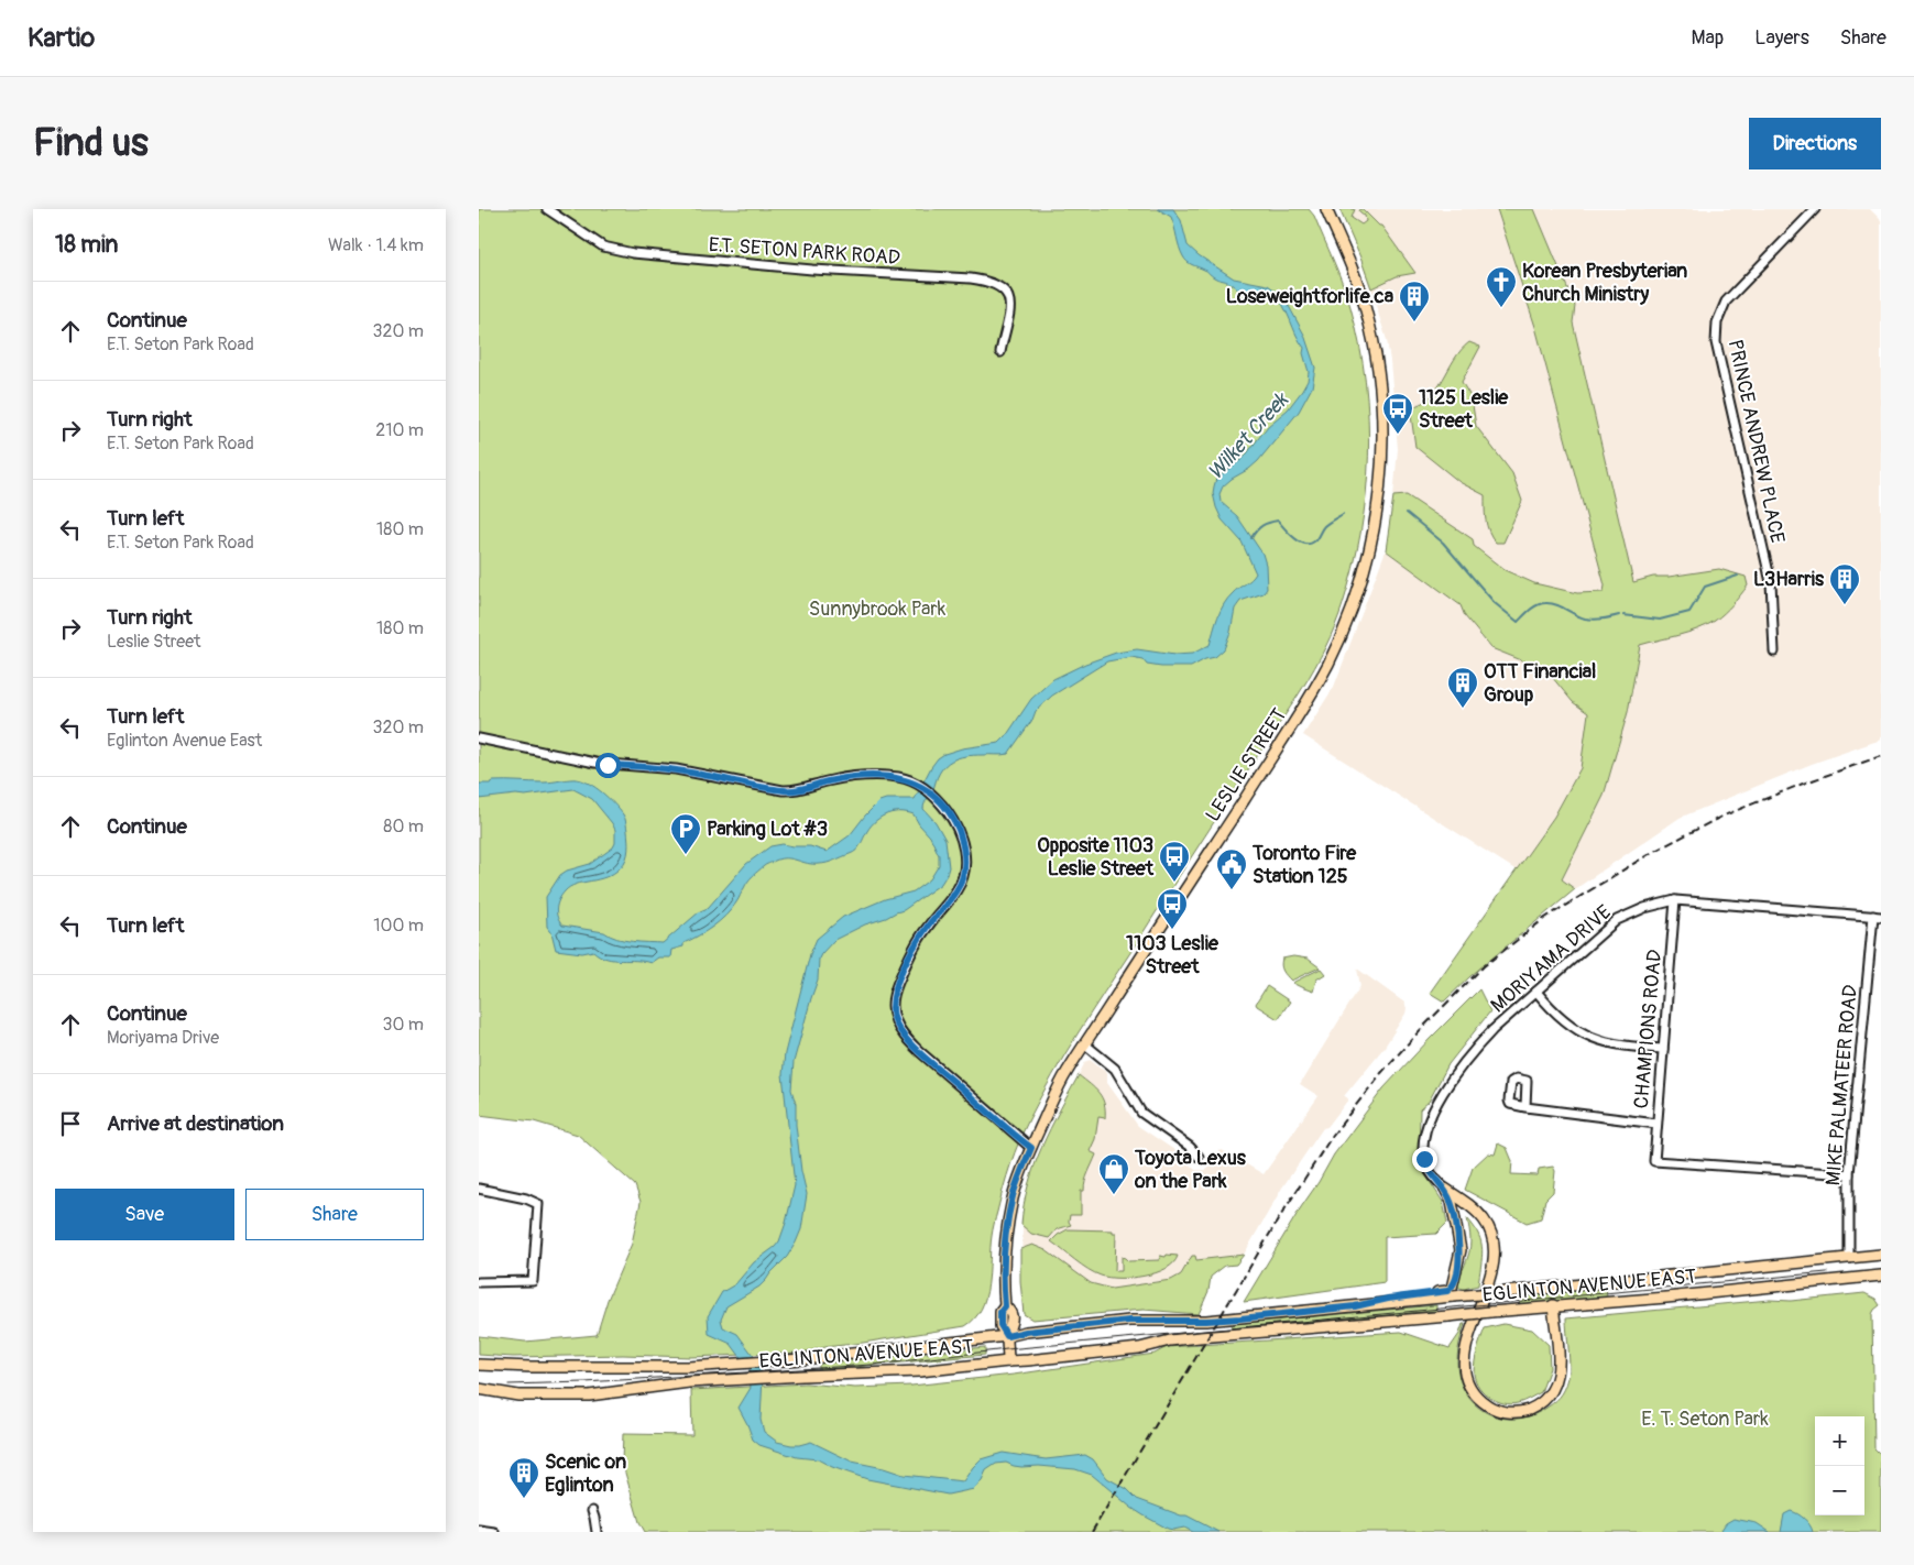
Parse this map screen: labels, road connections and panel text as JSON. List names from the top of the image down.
{
  "streets": {
    "main road": ["LESLIE STREET", "EGLINTON AVENUE EAST"],
    "street": [
      "E.T. SETON PARK ROAD",
      "PRINCE ANDREW PLACE",
      "MORIYAMA DRIVE",
      "CHAMPIONS ROAD",
      "MIKE PALMATEER ROAD"
    ]
  },
  "crossings": [
    ["LESLIE STREET", "EGLINTON AVENUE EAST"],
    ["MORIYAMA DRIVE", "CHAMPIONS ROAD"],
    ["MORIYAMA DRIVE", "MIKE PALMATEER ROAD"],
    ["CHAMPIONS ROAD", "MIKE PALMATEER ROAD"],
    ["MIKE PALMATEER ROAD", "EGLINTON AVENUE EAST"]
  ],
  "water": ["Wilket Creek"],
  "parks": ["Sunnybrook Park", "E. T. Seton Park"],
  "places": {
    "church": ["Korean Presbyterian Church Ministry"],
    "building": [
      "Loseweightforlife.ca",
      "L3Harris",
      "OTT Financial Group",
      "Scenic on Eglinton"
    ],
    "bus stop": ["1125 Leslie Street", "Opposite 1103 Leslie Street", "1103 Leslie Street"],
    "parking": ["Parking Lot #3"],
    "public building": ["Toronto Fire Station 125"],
    "shop": ["Toyota Lexus on the Park"]
  },
  "page": {
    "header": "Kartio",
    "nav": ["Map", "Layers", "Share"],
    "buttons": [
      "Directions",
      ["Save", "Share"]
    ],
    "title": "Find us",
    "heading": ["18 min", "Walk · 1.4 km"],
    "list": [
      ["Continue", "E.T. Seton Park Road", "320 m"],
      ["Turn right", "E.T. Seton Park Road", "210 m"],
      ["Turn left", "E.T. Seton Park Road", "180 m"],
      ["Turn right", "Leslie Street", "180 m"],
      ["Turn left", "Eglinton Avenue East", "320 m"],
      ["Continue", "80 m"],
      ["Turn left", "100 m"],
      ["Continue", "Moriyama Drive", "30 m"],
      "Arrive at destination"
    ],
    "map_buttons": ["+", "−"]
  }
}
